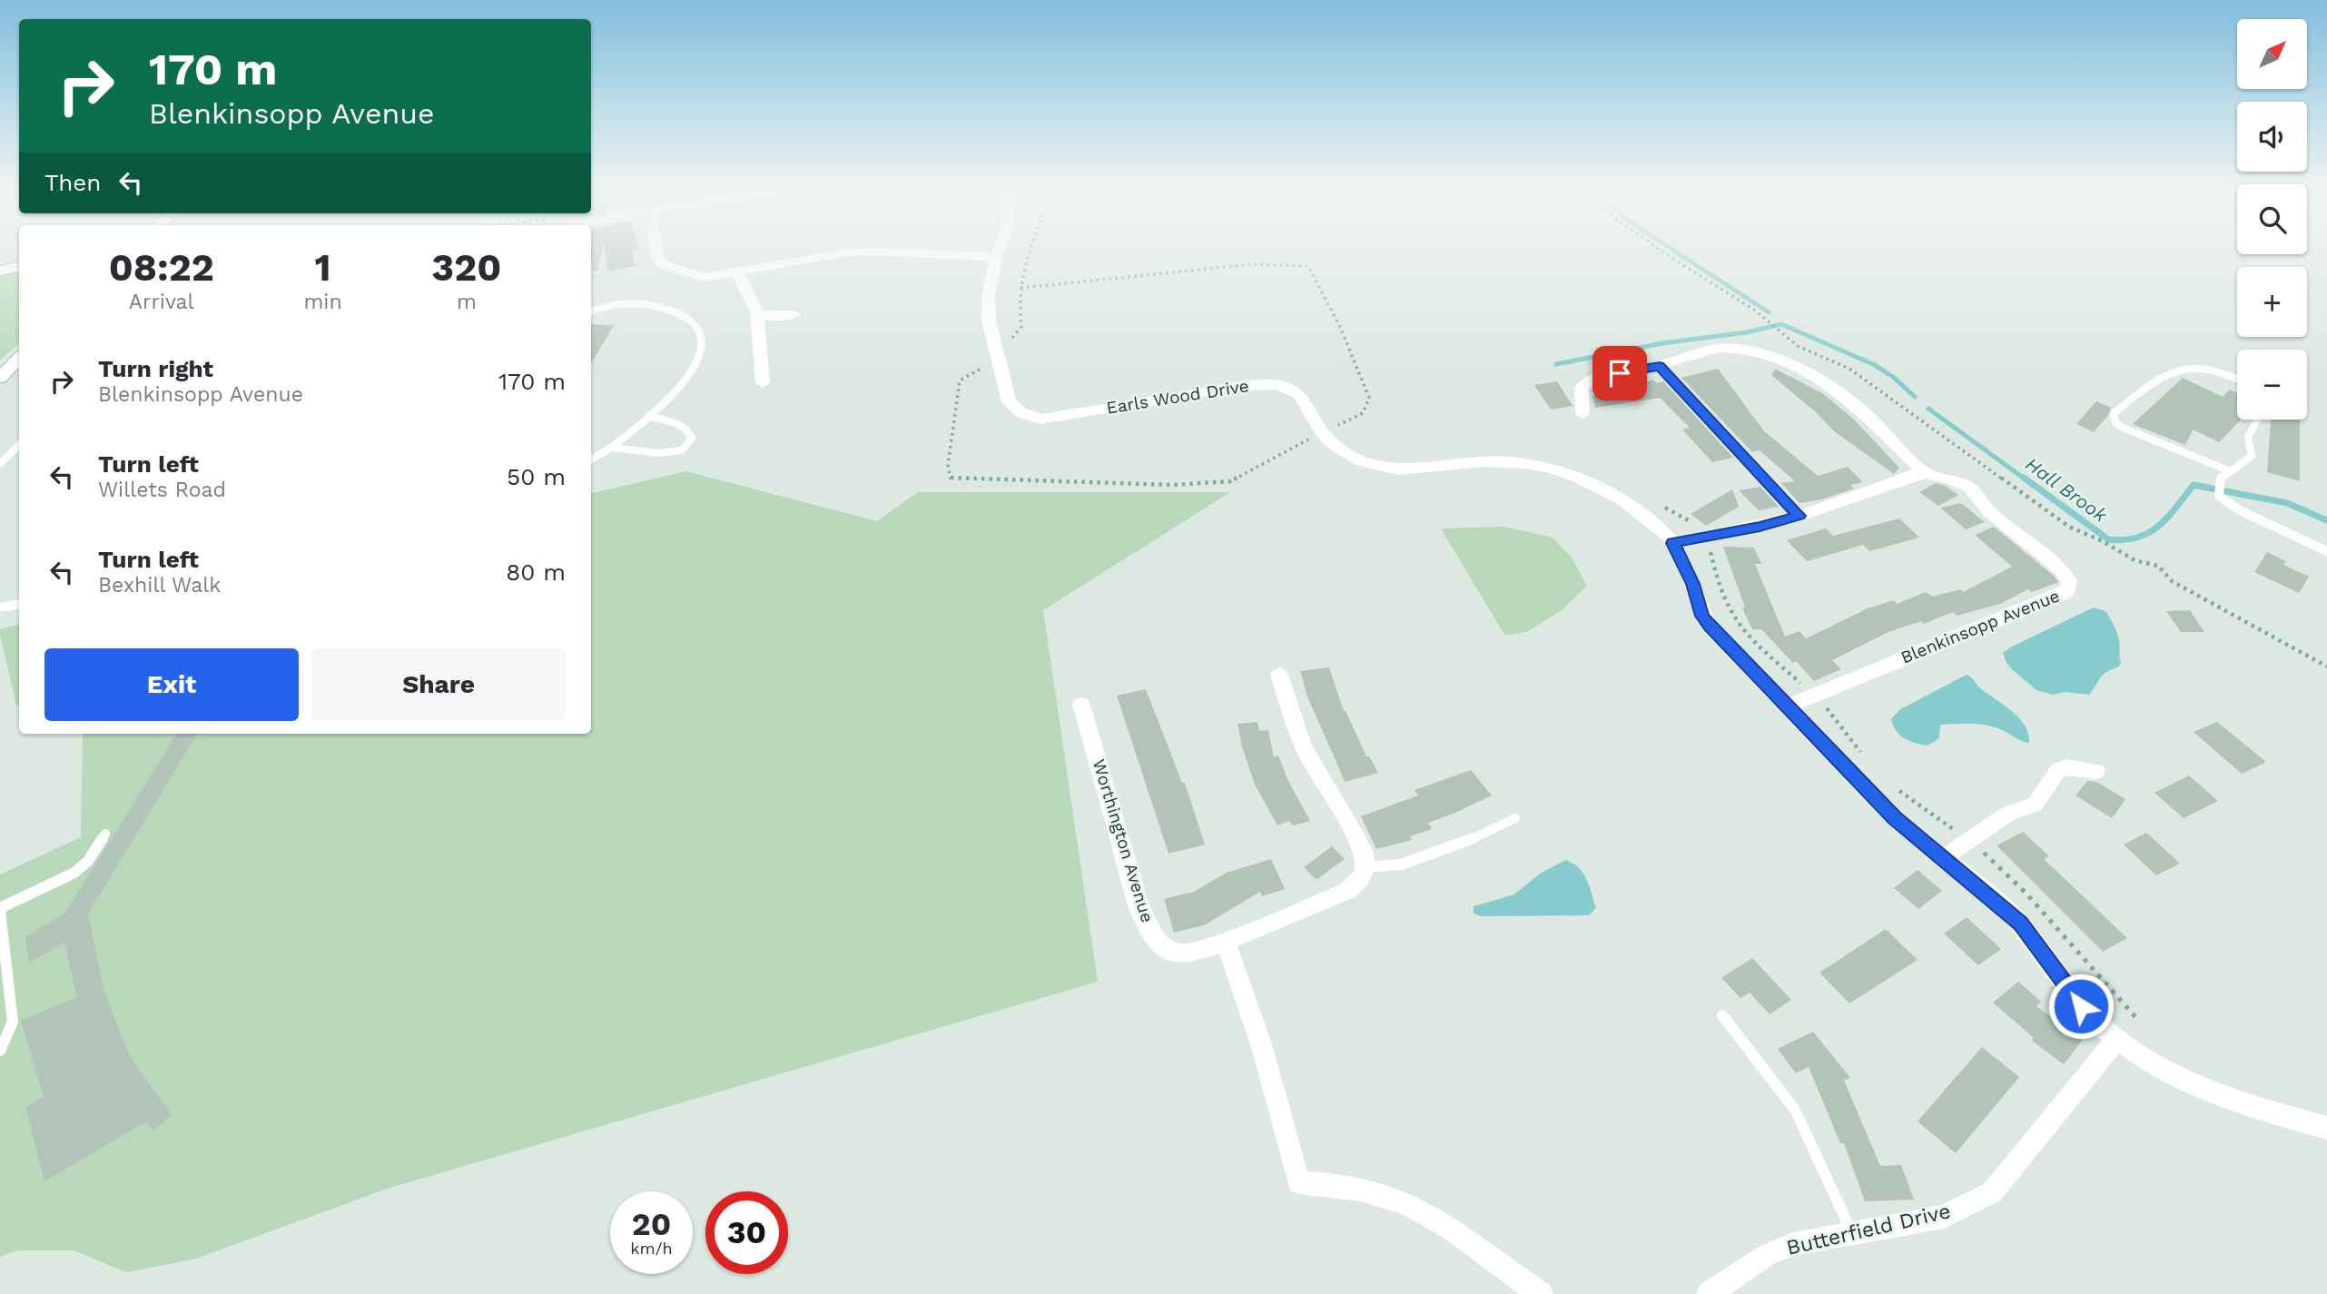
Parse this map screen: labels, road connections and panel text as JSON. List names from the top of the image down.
{
  "streets": {
    "street": [
      "Earls Wood Drive",
      "Blenkinsopp Avenue",
      "Worthington Avenue",
      "Butterfield Drive"
    ]
  },
  "crossings": [
    ["Earls Wood Drive", "Blenkinsopp Avenue"],
    ["Earls Wood Drive", "Butterfield Drive"]
  ],
  "water": ["Hall Brook"],
  "north": "top right",
  "page": {
    "map_buttons": ["+", "−"],
    "turn": ["170 m", "Blenkinsopp Avenue"],
    "then": "Then",
    "eta": [
      "08:22",
      "Arrival",
      "1",
      "min",
      "320",
      "m"
    ],
    "list": [
      {
        "name": "Turn right",
        "note": "Blenkinsopp Avenue",
        "value": "170 m"
      },
      {
        "name": "Turn left",
        "note": "Willets Road",
        "value": "50 m"
      },
      {
        "name": "Turn left",
        "note": "Bexhill Walk",
        "value": "80 m"
      }
    ],
    "buttons": ["Exit", "Share"],
    "speed": "20 km/h",
    "limit": "30"
  }
}
